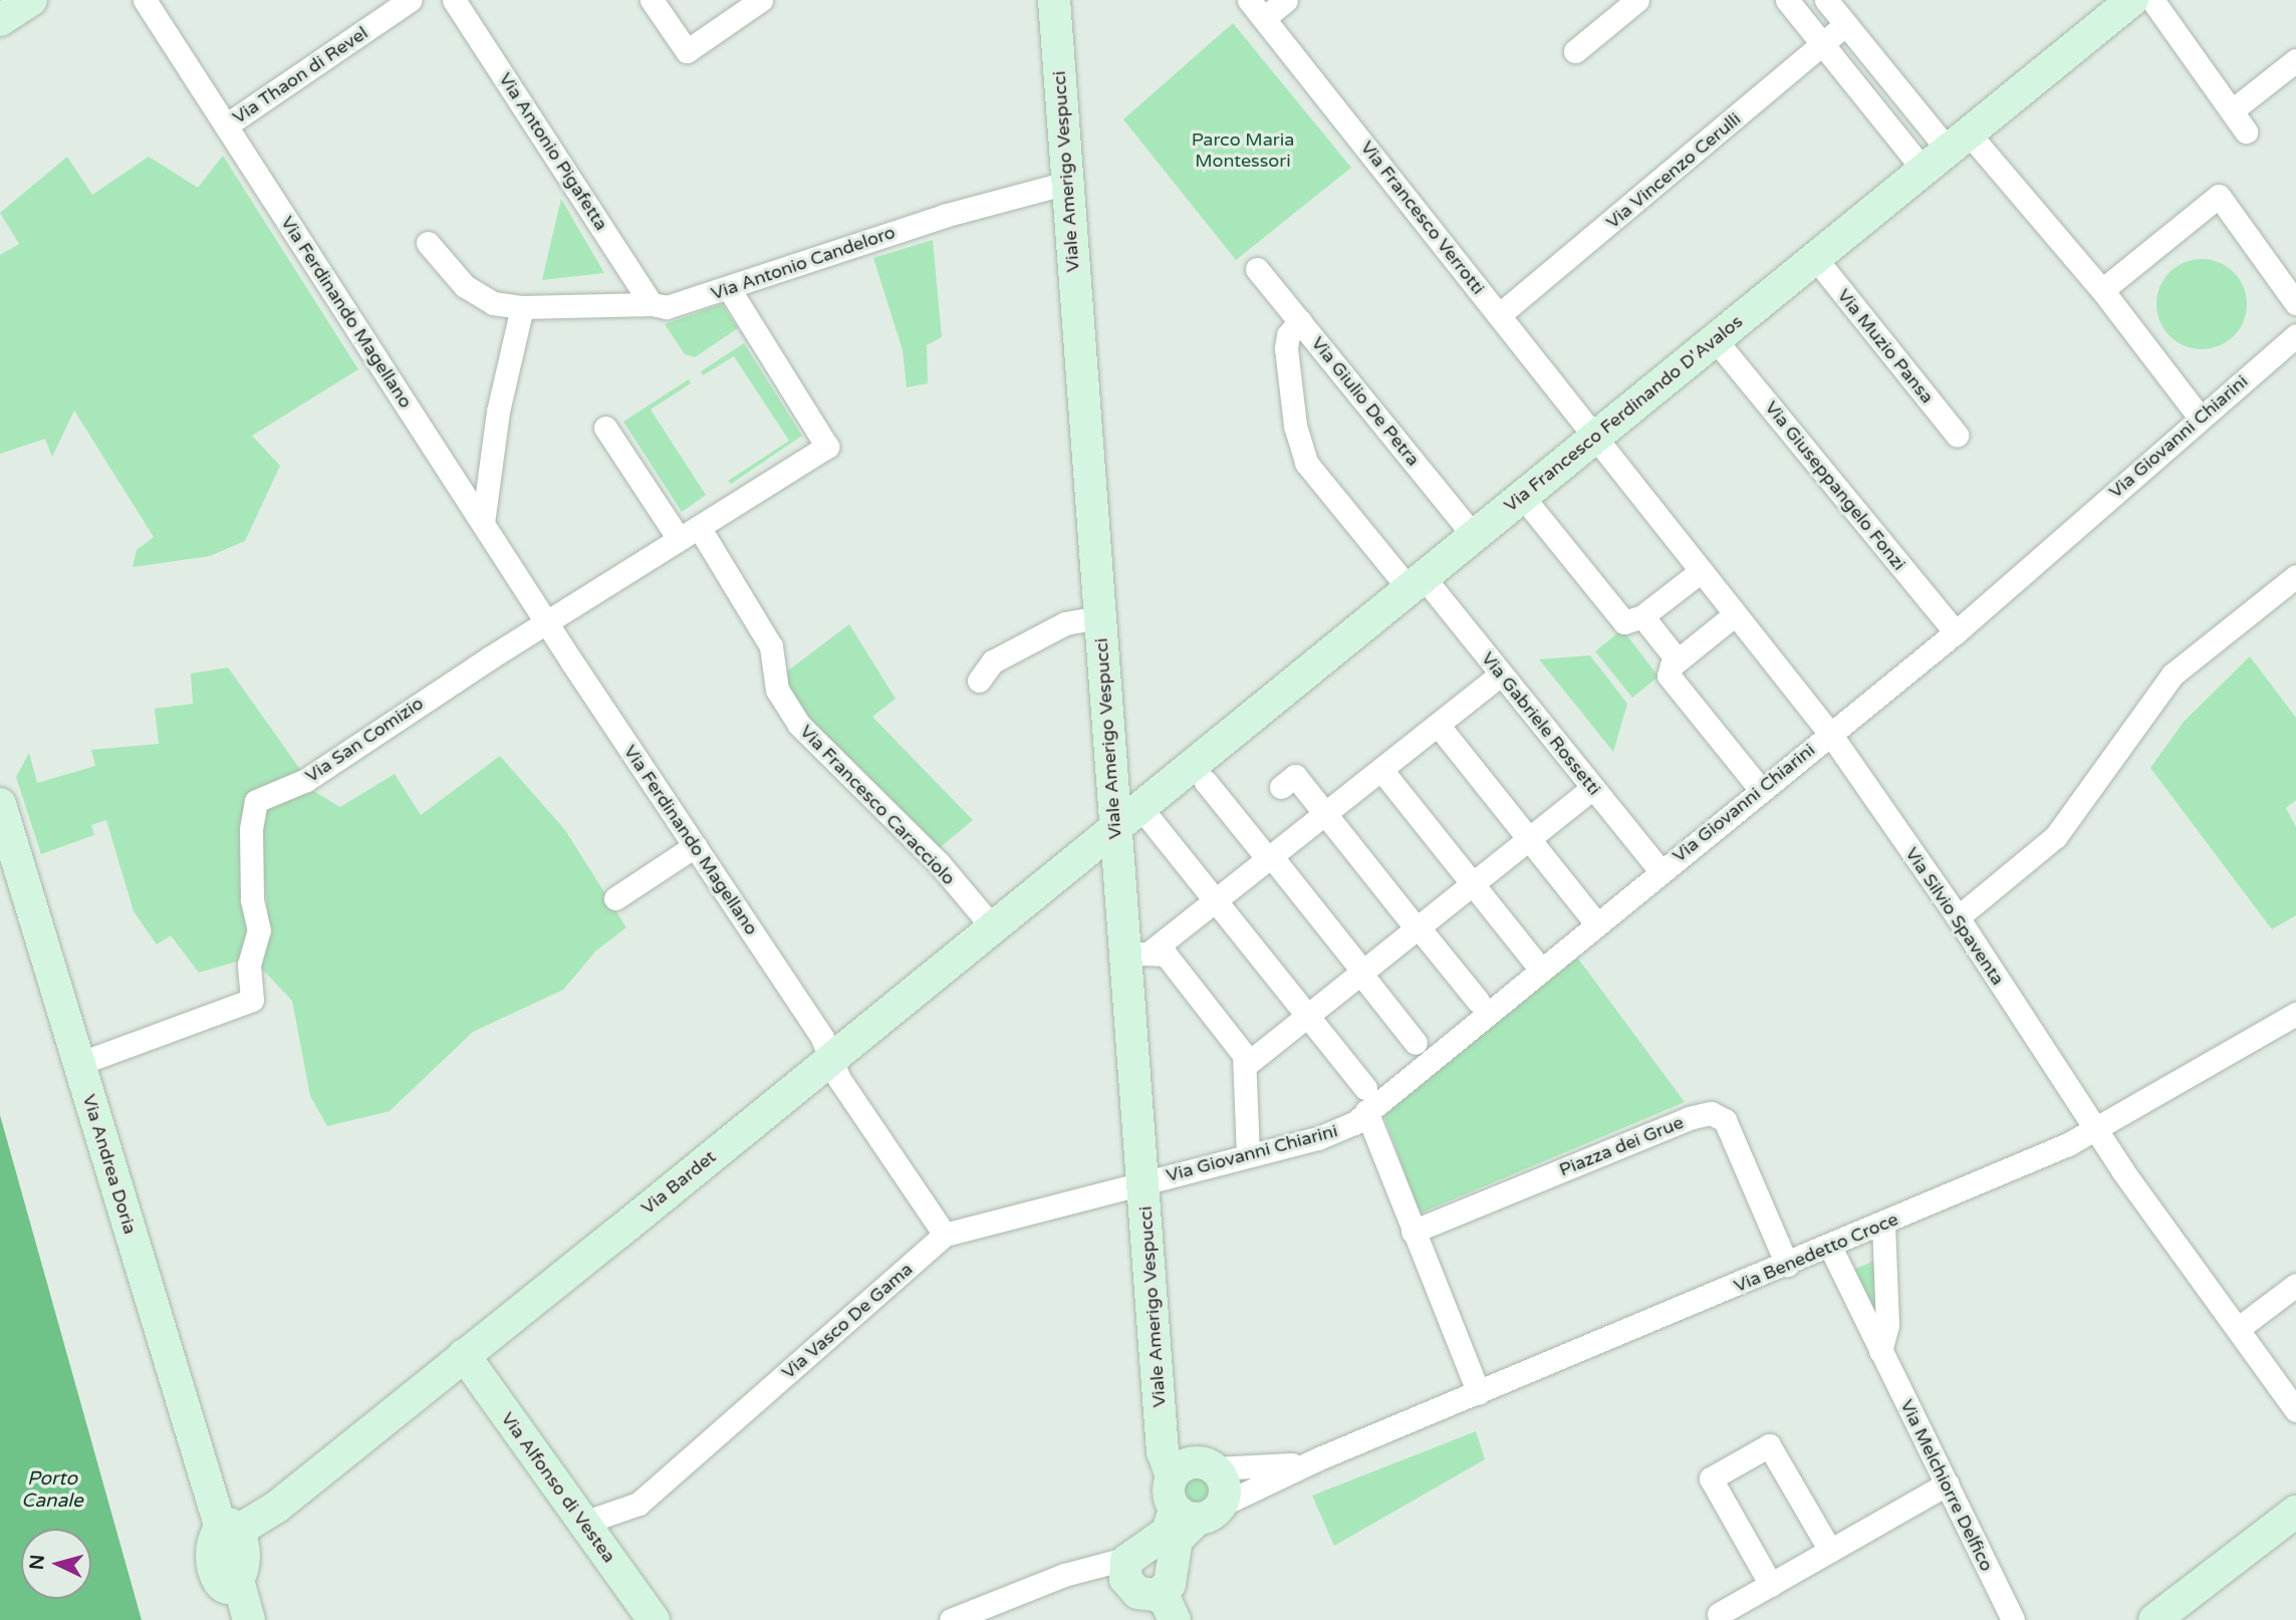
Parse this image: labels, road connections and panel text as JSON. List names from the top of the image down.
{
  "streets": {
    "street": [
      "Via Thaon di Revel",
      "Via Antonio Pigafetta",
      "Via Vincenzo Cerulli",
      "Viale Amerigo Vespucci",
      "Via Francesco Verrotti",
      "Via Antonio Candeloro",
      "Via Ferdinando Magellano",
      "Via Muzio Pansa",
      "Via Giulio De Petra",
      "Via Francesco Ferdinando D'Avalos",
      "Via Giovanni Chiarini",
      "Via Giuseppangelo Fonzi",
      "Via Gabriele Rossetti",
      "Via San Comizio",
      "Via Francesco Caracciolo",
      "Via Silvio Spaventa",
      "Piazza dei Grue",
      "Via Andrea Doria",
      "Via Bardet",
      "Via Benedetto Croce",
      "Via Vasco De Gama",
      "Via Melchiorre Delfico",
      "Via Alfonso di Vestea"
    ]
  },
  "crossings": [
    ["Via Thaon di Revel", "Via Ferdinando Magellano"],
    ["Via Antonio Pigafetta", "Via Antonio Candeloro"],
    ["Via Vincenzo Cerulli", "Via Francesco Verrotti"],
    ["Viale Amerigo Vespucci", "Via Antonio Candeloro"],
    ["Viale Amerigo Vespucci", "Via Francesco Ferdinando D'Avalos"],
    ["Viale Amerigo Vespucci", "Via Giovanni Chiarini"],
    ["Viale Amerigo Vespucci", "Via Bardet"],
    ["Viale Amerigo Vespucci", "Via Benedetto Croce"],
    ["Viale Amerigo Vespucci", "Via Vasco De Gama"],
    ["Via Francesco Verrotti", "Via Francesco Ferdinando D'Avalos"],
    ["Via Francesco Verrotti", "Via Silvio Spaventa"],
    ["Via Ferdinando Magellano", "Via San Comizio"],
    ["Via Ferdinando Magellano", "Via Bardet"],
    ["Via Ferdinando Magellano", "Via Vasco De Gama"],
    ["Via Muzio Pansa", "Via Francesco Ferdinando D'Avalos"],
    ["Via Giulio De Petra", "Via Francesco Ferdinando D'Avalos"],
    ["Via Giulio De Petra", "Via Gabriele Rossetti"],
    ["Via Francesco Ferdinando D'Avalos", "Via Giuseppangelo Fonzi"],
    ["Via Francesco Ferdinando D'Avalos", "Via Gabriele Rossetti"],
    ["Via Francesco Ferdinando D'Avalos", "Via Silvio Spaventa"],
    ["Via Francesco Ferdinando D'Avalos", "Via Bardet"],
    ["Via Giovanni Chiarini", "Via Giuseppangelo Fonzi"],
    ["Via Giovanni Chiarini", "Via Gabriele Rossetti"],
    ["Via Giovanni Chiarini", "Via Silvio Spaventa"],
    ["Via Giovanni Chiarini", "Via Vasco De Gama"],
    ["Via San Comizio", "Via Andrea Doria"],
    ["Via Francesco Caracciolo", "Via Bardet"],
    ["Via Silvio Spaventa", "Via Benedetto Croce"],
    ["Piazza dei Grue", "Via Benedetto Croce"],
    ["Via Andrea Doria", "Via Bardet"],
    ["Via Bardet", "Via Alfonso di Vestea"],
    ["Via Benedetto Croce", "Via Melchiorre Delfico"],
    ["Via Vasco De Gama", "Via Alfonso di Vestea"]
  ],
  "water": ["Porto Canale"],
  "parks": ["Parco Maria Montessori"],
  "north": "left"
}
